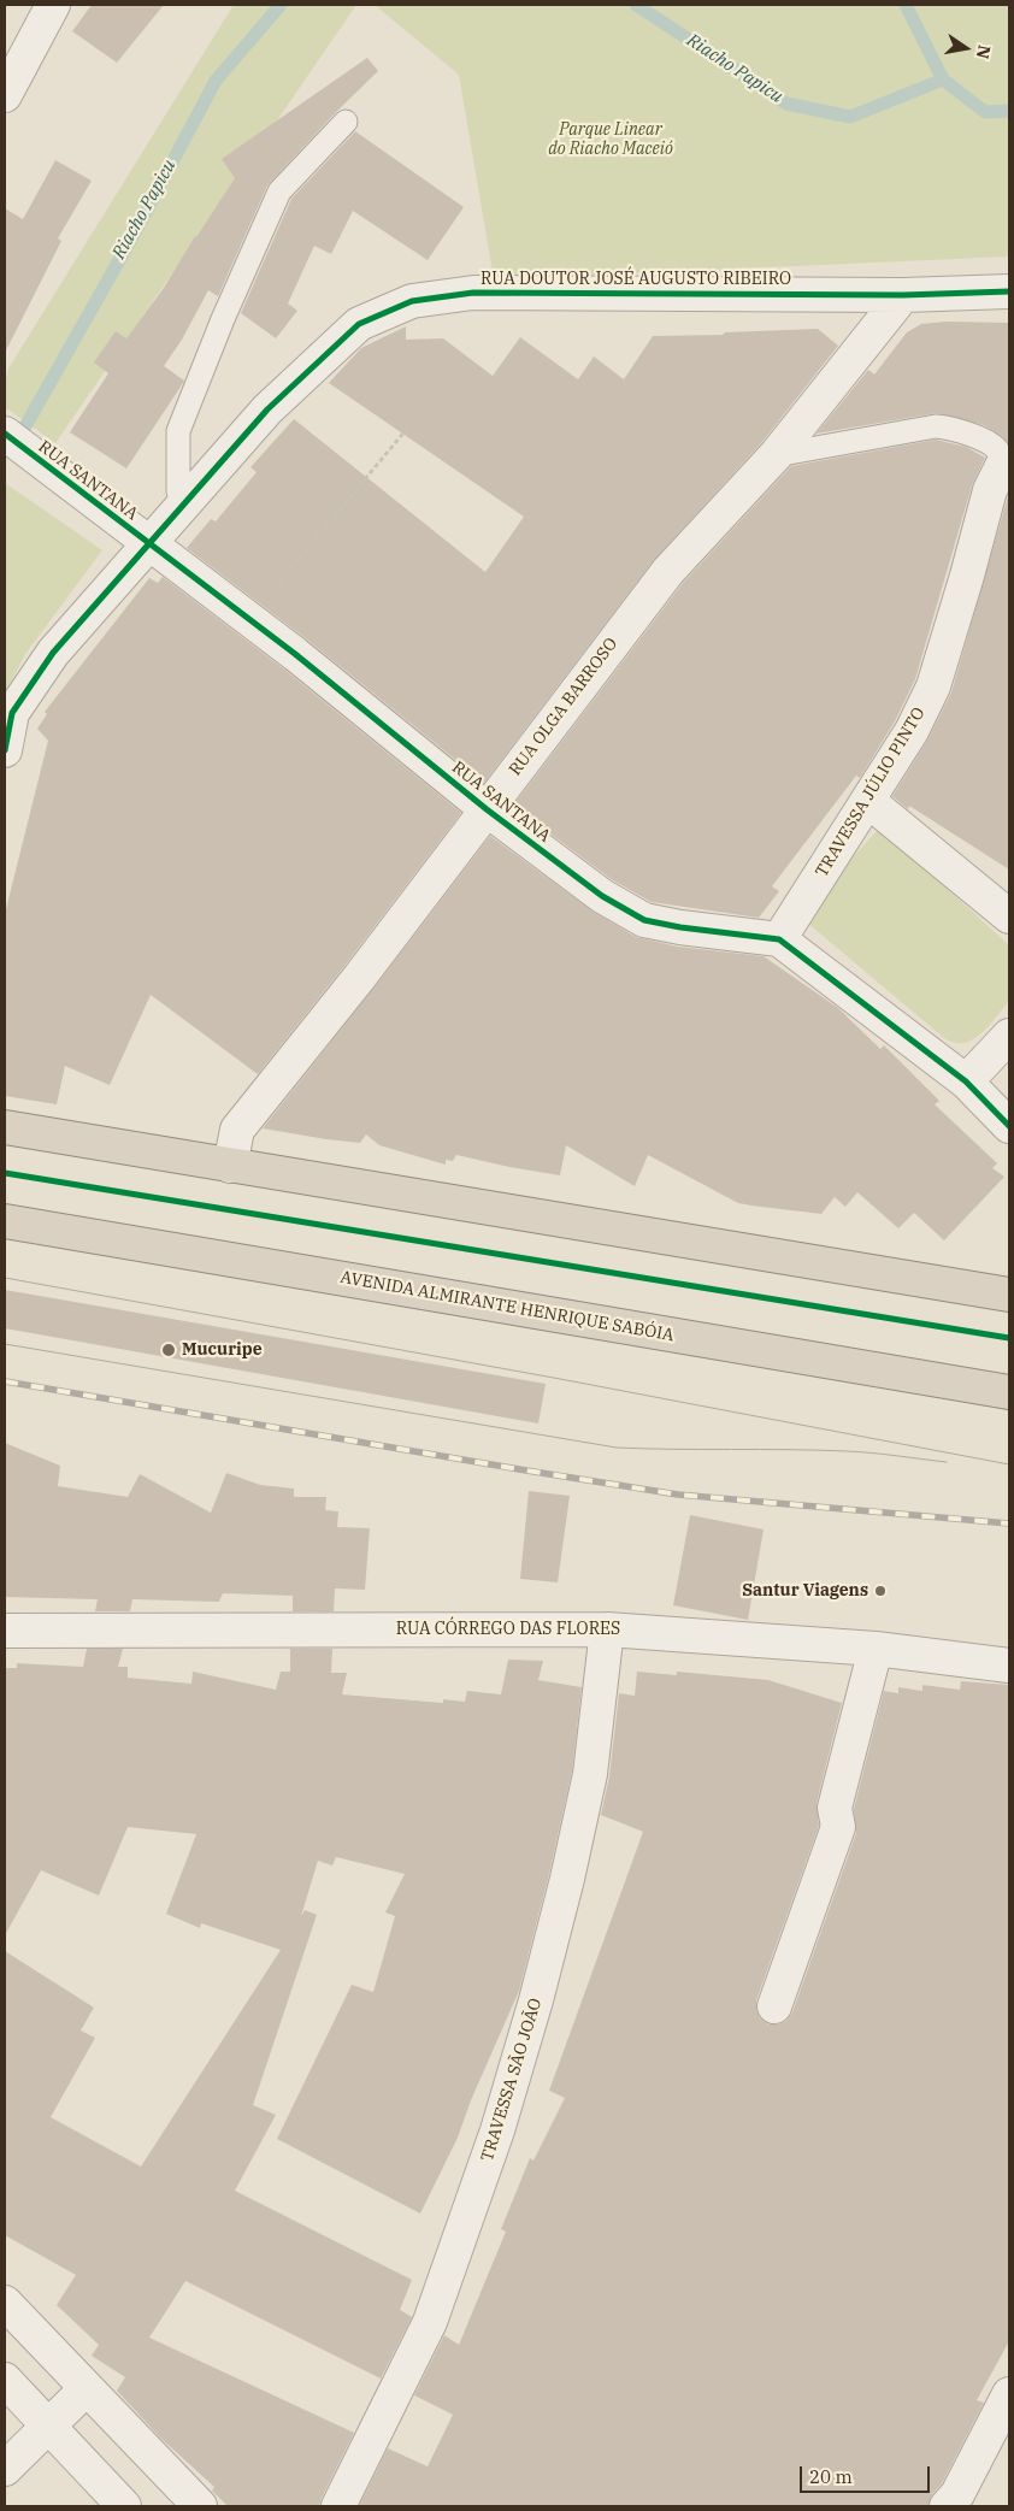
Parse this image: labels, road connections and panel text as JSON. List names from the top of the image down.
{
  "streets": {
    "highway": ["AVENIDA ALMIRANTE HENRIQUE SABÓIA"],
    "street": [
      "RUA DOUTOR JOSÉ AUGUSTO RIBEIRO",
      "RUA SANTANA",
      "RUA OLGA BARROSO",
      "TRAVESSA JÚLIO PINTO",
      "RUA CÓRREGO DAS FLORES",
      "TRAVESSA SÃO JOÃO"
    ]
  },
  "crossings": [
    ["RUA DOUTOR JOSÉ AUGUSTO RIBEIRO", "RUA SANTANA"],
    ["RUA DOUTOR JOSÉ AUGUSTO RIBEIRO", "RUA OLGA BARROSO"],
    ["RUA SANTANA", "RUA OLGA BARROSO"],
    ["RUA SANTANA", "TRAVESSA JÚLIO PINTO"],
    ["RUA CÓRREGO DAS FLORES", "TRAVESSA SÃO JOÃO"]
  ],
  "water": ["Riacho Papicu"],
  "parks": ["Parque Linear do Riacho Maceió"],
  "places": ["Mucuripe", "Santur Viagens"],
  "scale_bar": "20 m",
  "north": "right"
}
